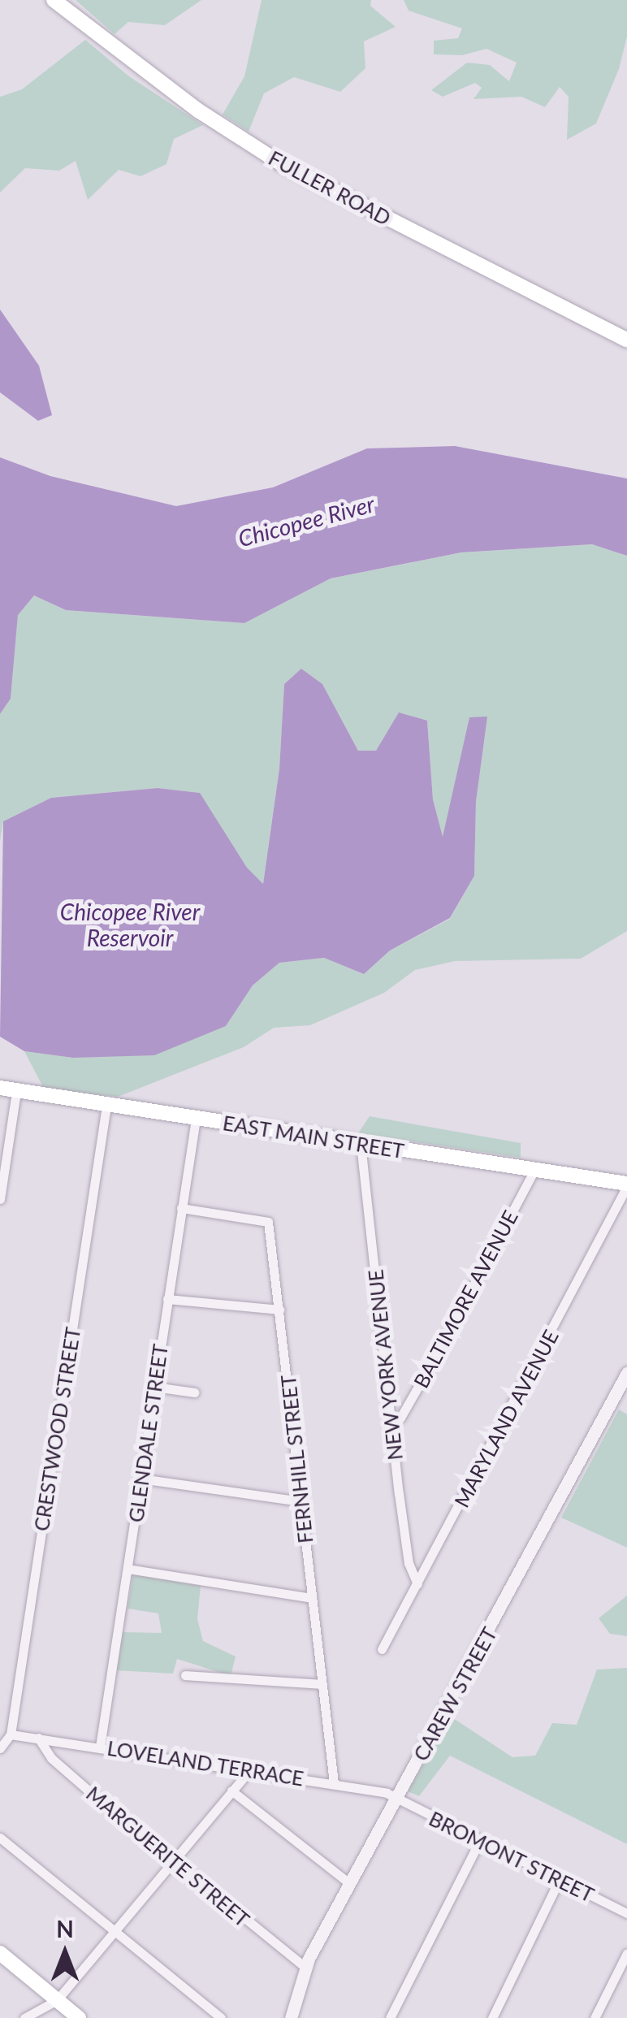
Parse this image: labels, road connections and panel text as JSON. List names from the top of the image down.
{
  "streets": {
    "main road": ["FULLER ROAD", "EAST MAIN STREET"],
    "street": [
      "BALTIMORE AVENUE",
      "NEW YORK AVENUE",
      "MARYLAND AVENUE",
      "CRESTWOOD STREET",
      "GLENDALE STREET",
      "FERNHILL STREET",
      "CAREW STREET",
      "LOVELAND TERRACE",
      "MARGUERITE STREET",
      "BROMONT STREET"
    ]
  },
  "crossings": [
    ["EAST MAIN STREET", "BALTIMORE AVENUE"],
    ["EAST MAIN STREET", "NEW YORK AVENUE"],
    ["EAST MAIN STREET", "MARYLAND AVENUE"],
    ["EAST MAIN STREET", "CRESTWOOD STREET"],
    ["EAST MAIN STREET", "GLENDALE STREET"],
    ["BALTIMORE AVENUE", "NEW YORK AVENUE"],
    ["NEW YORK AVENUE", "MARYLAND AVENUE"],
    ["CRESTWOOD STREET", "LOVELAND TERRACE"],
    ["GLENDALE STREET", "FERNHILL STREET"],
    ["GLENDALE STREET", "LOVELAND TERRACE"],
    ["FERNHILL STREET", "LOVELAND TERRACE"],
    ["CAREW STREET", "LOVELAND TERRACE"],
    ["CAREW STREET", "MARGUERITE STREET"],
    ["CAREW STREET", "BROMONT STREET"],
    ["LOVELAND TERRACE", "MARGUERITE STREET"],
    ["LOVELAND TERRACE", "BROMONT STREET"]
  ],
  "water": ["Chicopee River", "Chicopee River Reservoir"],
  "north": "top"
}
